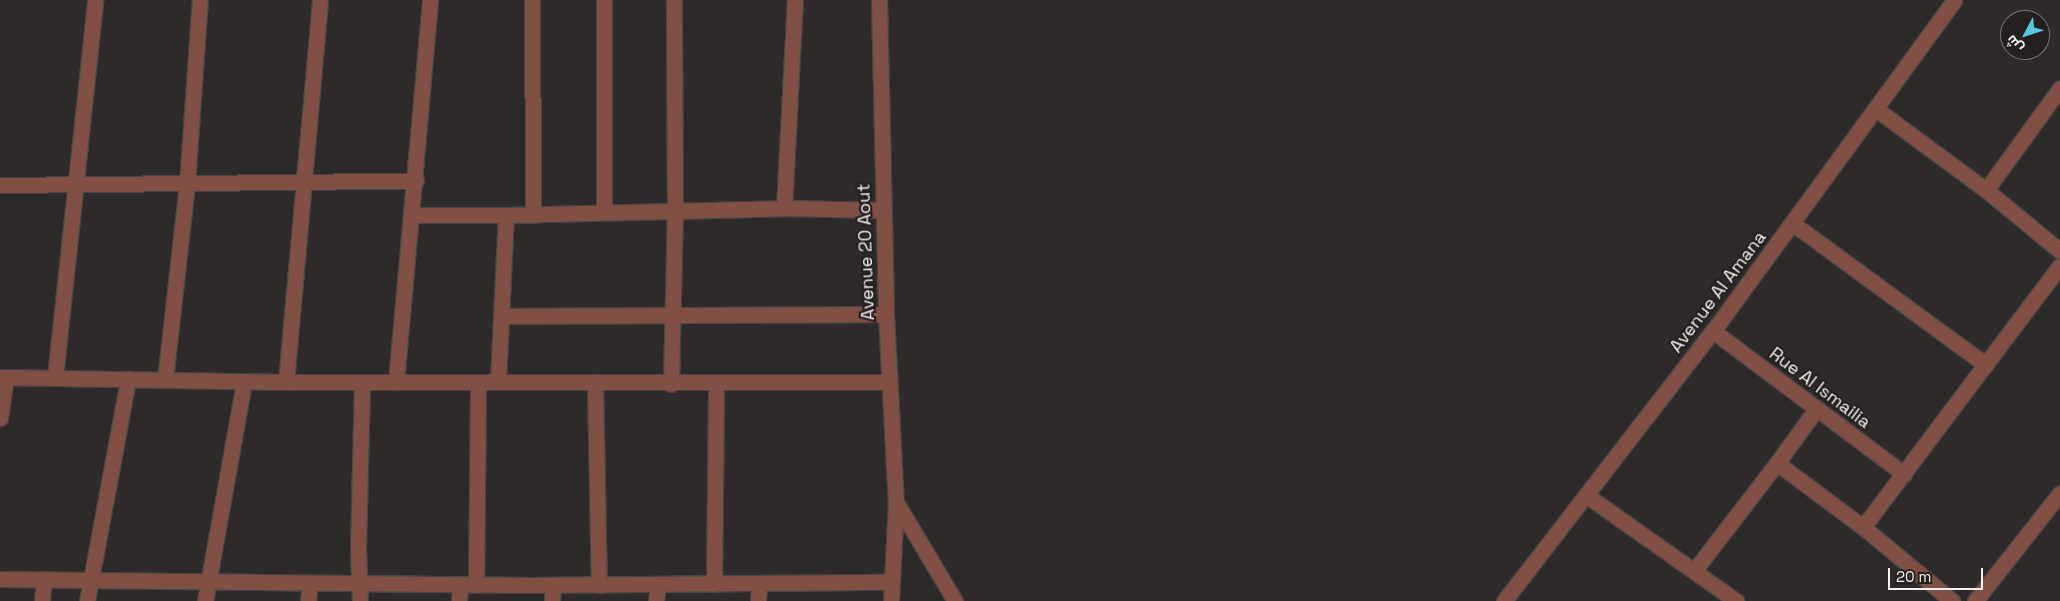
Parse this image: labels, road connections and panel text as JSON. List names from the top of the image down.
{
  "streets": {
    "street": ["Avenue 20 Aout", "Avenue Al Amana", "Rue Al Ismailia"]
  },
  "crossings": [
    ["Avenue Al Amana", "Rue Al Ismailia"]
  ],
  "scale_bar": "20 m",
  "north": "bottom left"
}
